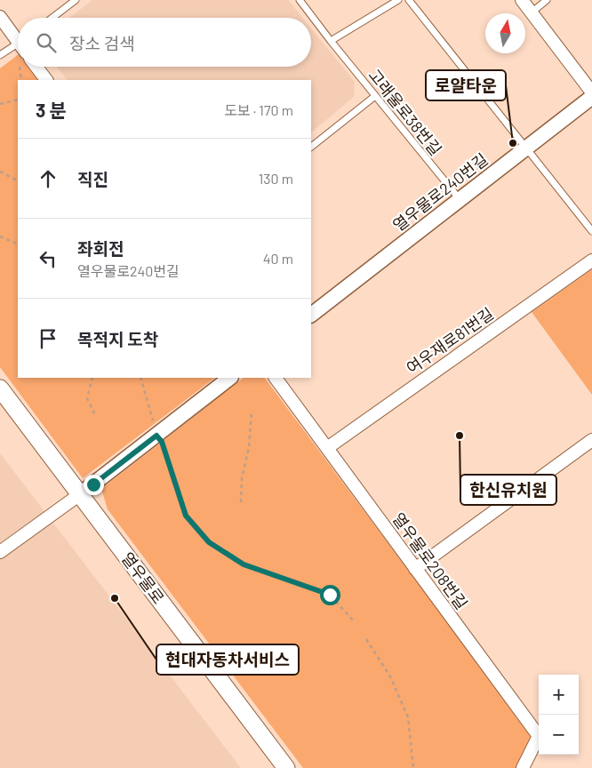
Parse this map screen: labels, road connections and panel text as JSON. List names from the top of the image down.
{
  "streets": {
    "main road": ["열우물로"],
    "street": ["열우물로240번길", "여우재로81번길", "열우물로208번길"],
    "lane": ["고래울로38번길"]
  },
  "crossings": [
    ["고래울로38번길", "열우물로240번길"],
    ["여우재로81번길", "열우물로208번길"]
  ],
  "places": ["로얄타운", "한신유치원", "현대자동차서비스"],
  "north": "top",
  "page": {
    "search": "장소 검색",
    "heading": ["3 분", "도보 · 170 m"],
    "list": [
      ["직진", "130 m"],
      ["좌회전", "열우물로240번길", "40 m"],
      "목적지 도착"
    ],
    "map_buttons": ["+", "−"]
  }
}
